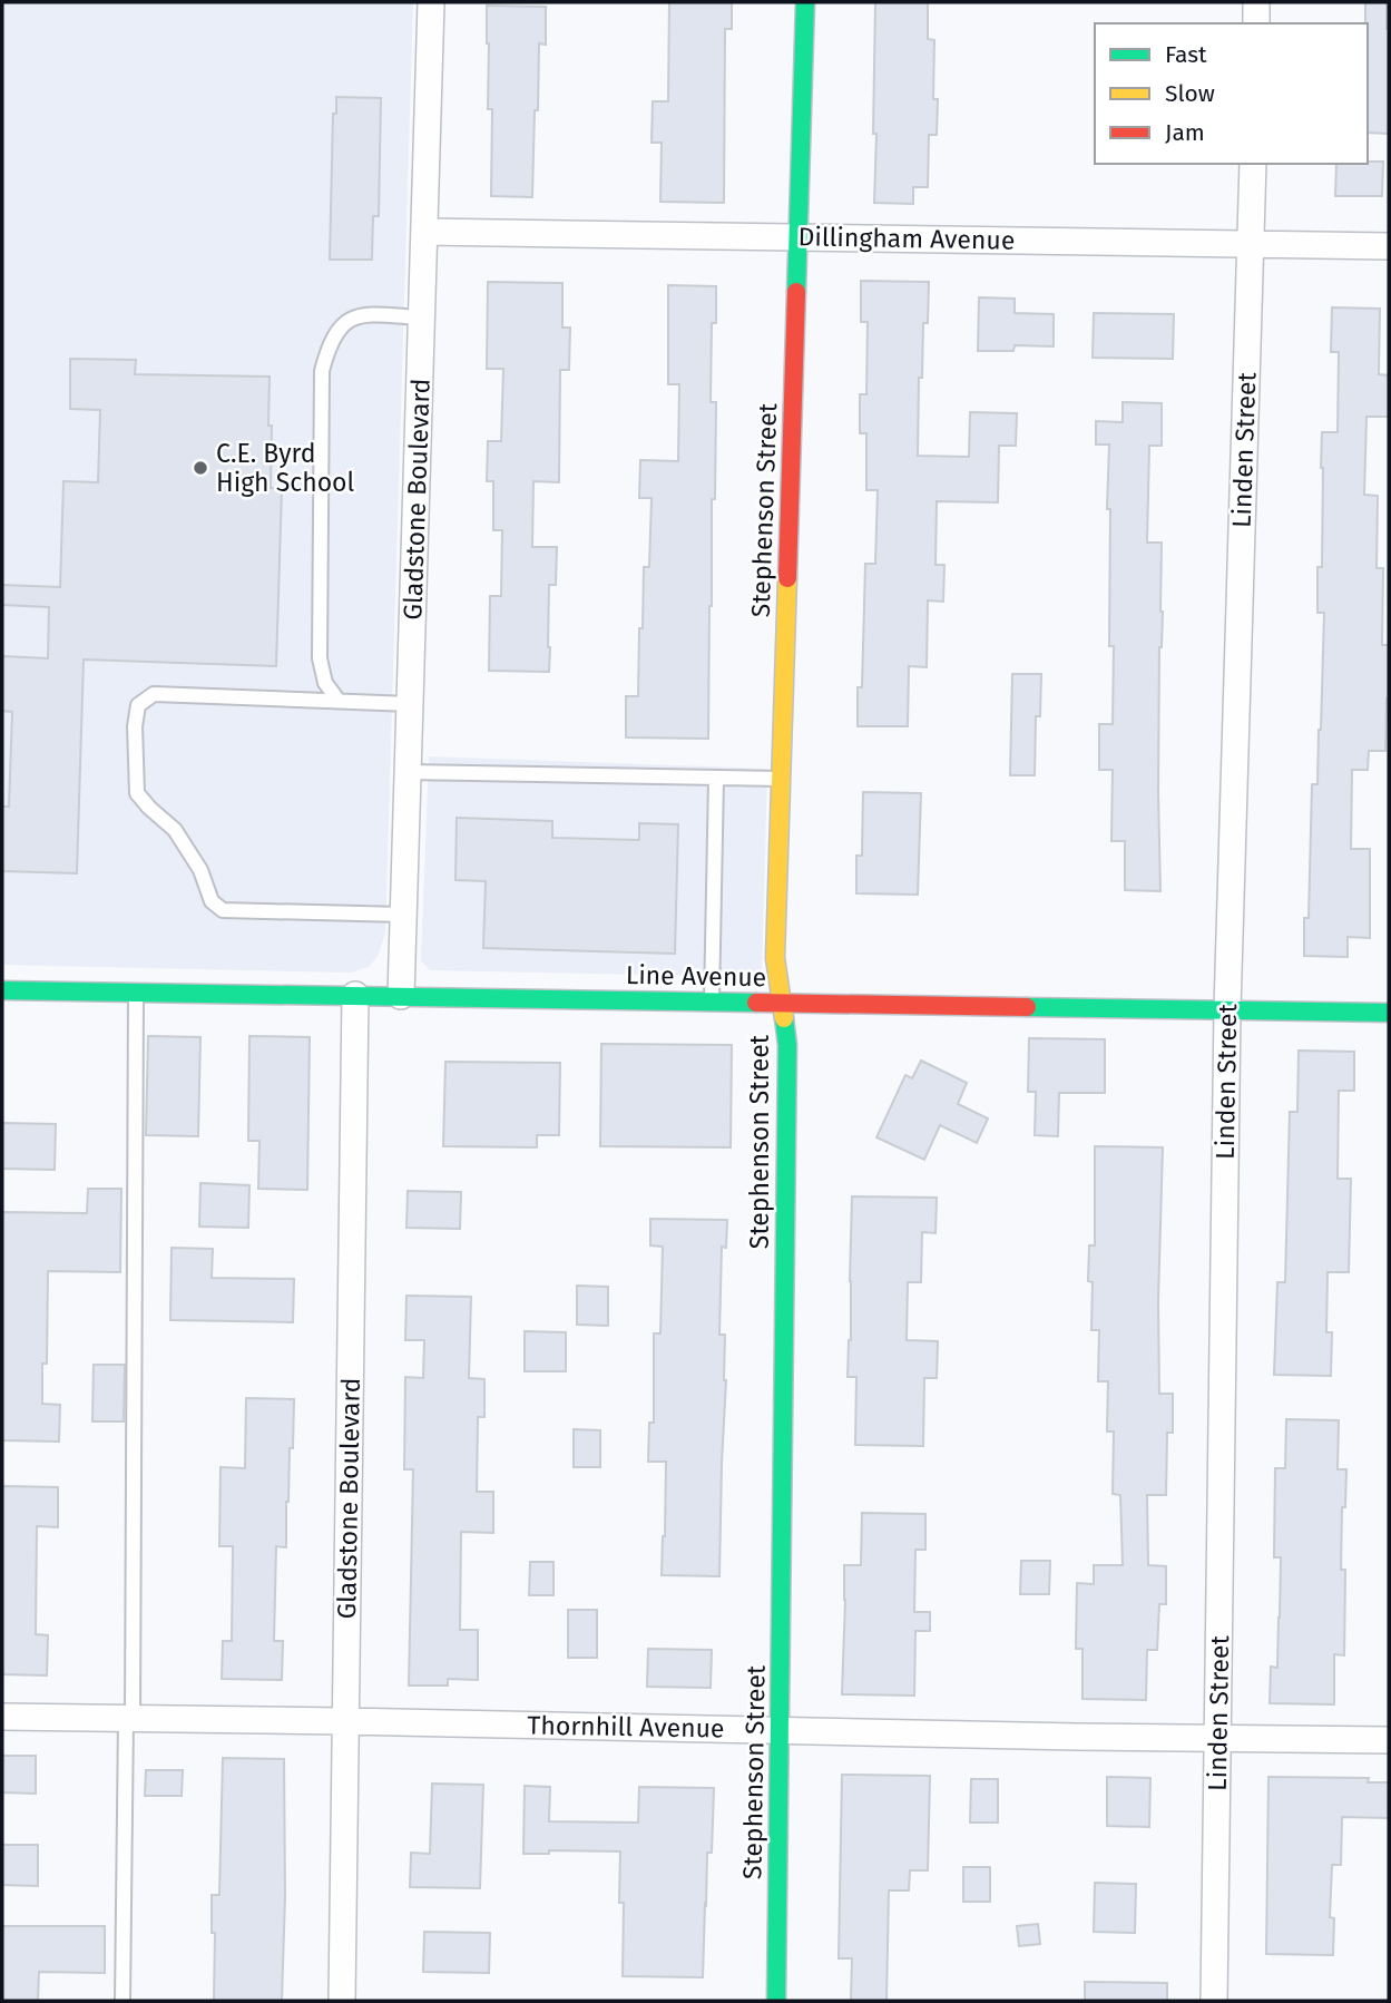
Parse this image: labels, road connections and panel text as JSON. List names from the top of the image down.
{
  "streets": {
    "street": [
      "Dillingham Avenue",
      "Linden Street",
      "Gladstone Boulevard",
      "Stephenson Street",
      "Line Avenue",
      "Thornhill Avenue"
    ]
  },
  "crossings": [
    ["Dillingham Avenue", "Linden Street"],
    ["Dillingham Avenue", "Gladstone Boulevard"],
    ["Dillingham Avenue", "Stephenson Street"],
    ["Linden Street", "Line Avenue"],
    ["Linden Street", "Thornhill Avenue"],
    ["Gladstone Boulevard", "Line Avenue"],
    ["Gladstone Boulevard", "Thornhill Avenue"],
    ["Stephenson Street", "Line Avenue"],
    ["Stephenson Street", "Thornhill Avenue"]
  ],
  "places": ["C.E. Byrd High School"],
  "legend": ["Fast", "Slow", "Jam"]
}
